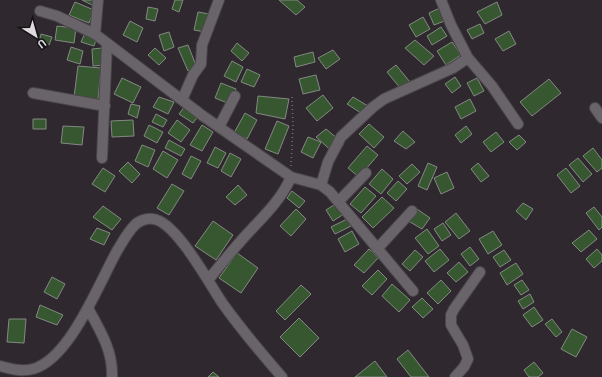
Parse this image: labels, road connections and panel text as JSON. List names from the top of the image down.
{
  "north": "bottom right"
}
